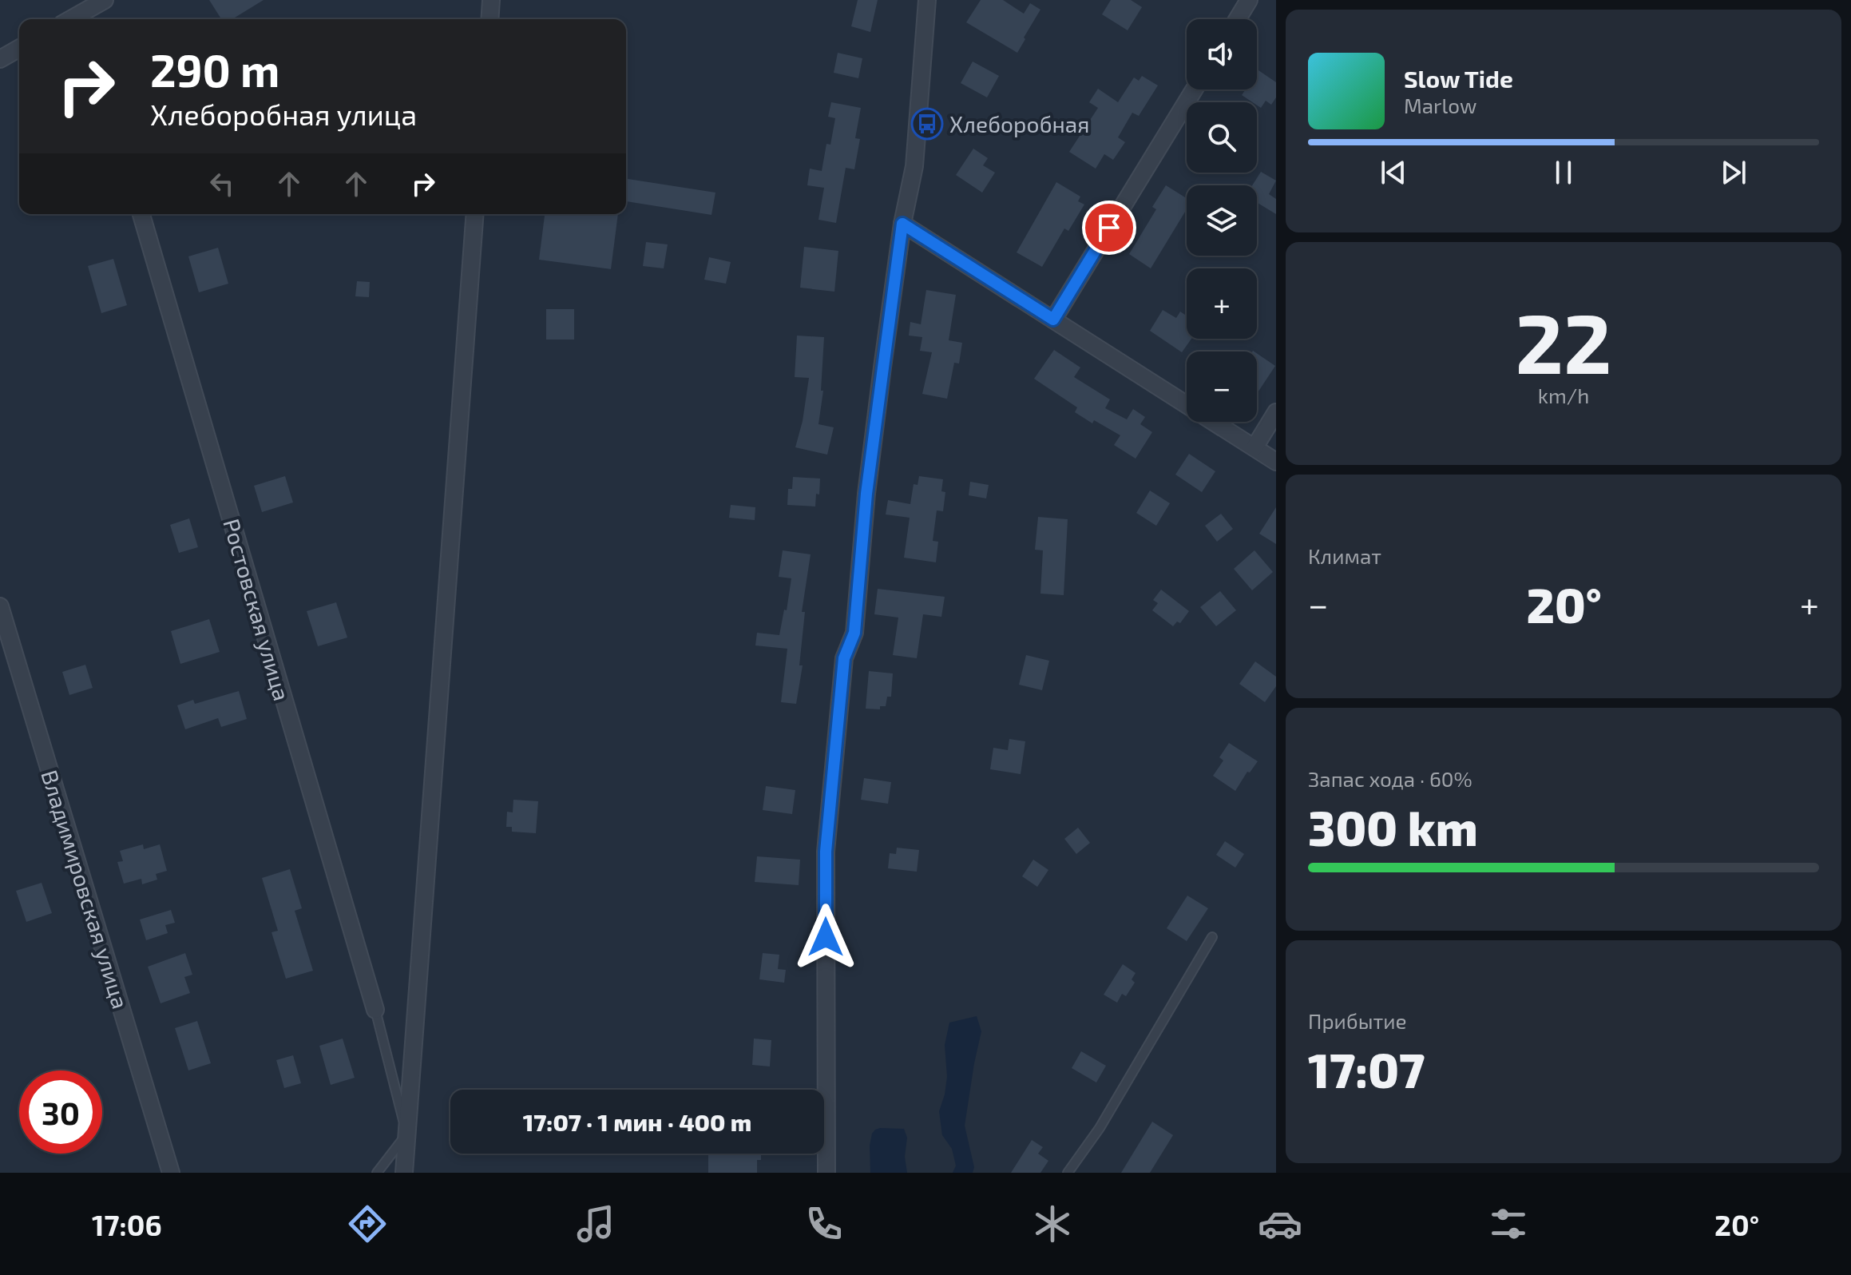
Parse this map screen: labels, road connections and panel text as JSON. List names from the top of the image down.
{
  "streets": {
    "street": ["Ростовская улица", "Владимировская улица"]
  },
  "places": {
    "bus stop": ["Хлеборобная"]
  },
  "page": {
    "map_buttons": ["+", "−"],
    "turn": ["290 m", "Хлеборобная улица"],
    "song": ["Slow Tide", "Marlow"],
    "tile": [
      ["22", "km/h"],
      "Климат",
      ["Запас хода · 60%", "300 km"],
      ["Прибытие", "17:07"]
    ],
    "heat": ["−", "20°", "+"],
    "limit": "30",
    "trip": "17:07 · 1 мин · 400 m",
    "tabs": ["17:06", "20°"]
  }
}
